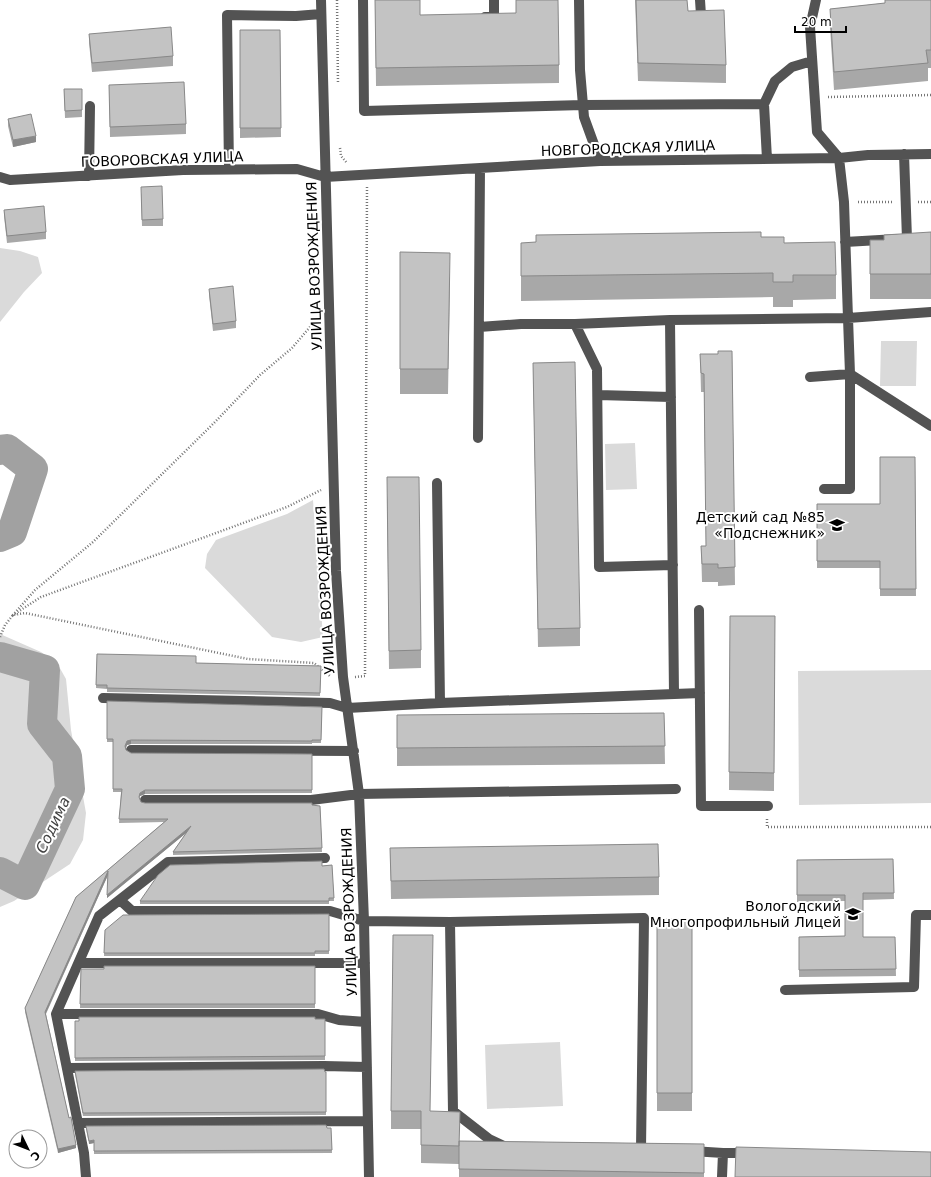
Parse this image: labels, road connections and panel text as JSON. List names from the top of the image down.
{
  "streets": {
    "street": ["НОВГОРОДСКАЯ УЛИЦА", "ГОВОРОВСКАЯ УЛИЦА", "УЛИЦА ВОЗРОЖДЕНИЯ"]
  },
  "crossings": [
    ["НОВГОРОДСКАЯ УЛИЦА", "ГОВОРОВСКАЯ УЛИЦА"],
    ["НОВГОРОДСКАЯ УЛИЦА", "УЛИЦА ВОЗРОЖДЕНИЯ"],
    ["ГОВОРОВСКАЯ УЛИЦА", "УЛИЦА ВОЗРОЖДЕНИЯ"]
  ],
  "water": ["Содима"],
  "places": {
    "school or university": ["Детский сад №85 «Подснежник»", "Вологодский Многопрофильный Лицей"]
  },
  "scale_bar": "20 m",
  "north": "bottom right"
}
